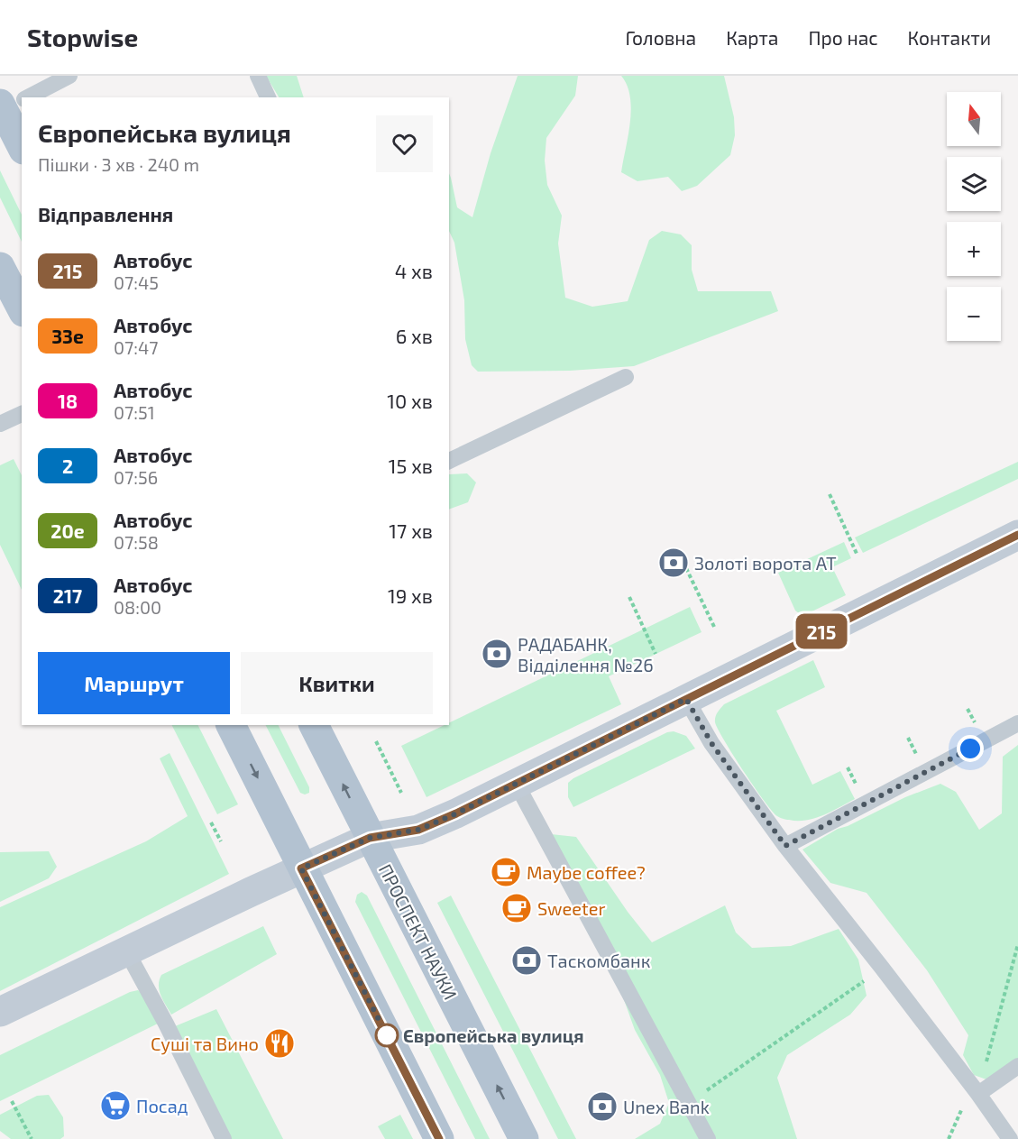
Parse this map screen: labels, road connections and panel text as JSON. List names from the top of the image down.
{
  "streets": {
    "main road": ["ПРОСПЕКТ НАУКИ"]
  },
  "places": {
    "bank": [
      "Золоті ворота АТ",
      "РАДАБАНК, Відділення №26",
      "Таскомбанк",
      "Unex Bank"
    ],
    "cafe": ["Maybe coffee?", "Sweeter"],
    "other": ["Європейська вулиця"],
    "restaurant": ["Суші та Вино"],
    "supermarket": ["Посад"]
  },
  "lines": ["bus line 215"],
  "north": "top",
  "page": {
    "header": "Stopwise",
    "nav": [
      "Головна",
      "Карта",
      "Про нас",
      "Контакти"
    ],
    "on_map": "215",
    "map_buttons": ["+", "−"],
    "heading": [
      ["Європейська вулиця", "Пішки · 3 хв · 240 m"],
      "Відправлення"
    ],
    "list": [
      {
        "mark": "215",
        "name": "Автобус",
        "note": "07:45",
        "value": "4 хв"
      },
      {
        "mark": "33е",
        "name": "Автобус",
        "note": "07:47",
        "value": "6 хв"
      },
      {
        "mark": "18",
        "name": "Автобус",
        "note": "07:51",
        "value": "10 хв"
      },
      {
        "mark": "2",
        "name": "Автобус",
        "note": "07:56",
        "value": "15 хв"
      },
      {
        "mark": "20е",
        "name": "Автобус",
        "note": "07:58",
        "value": "17 хв"
      },
      {
        "mark": "217",
        "name": "Автобус",
        "note": "08:00",
        "value": "19 хв"
      }
    ],
    "buttons": ["Маршрут", "Квитки"]
  }
}
